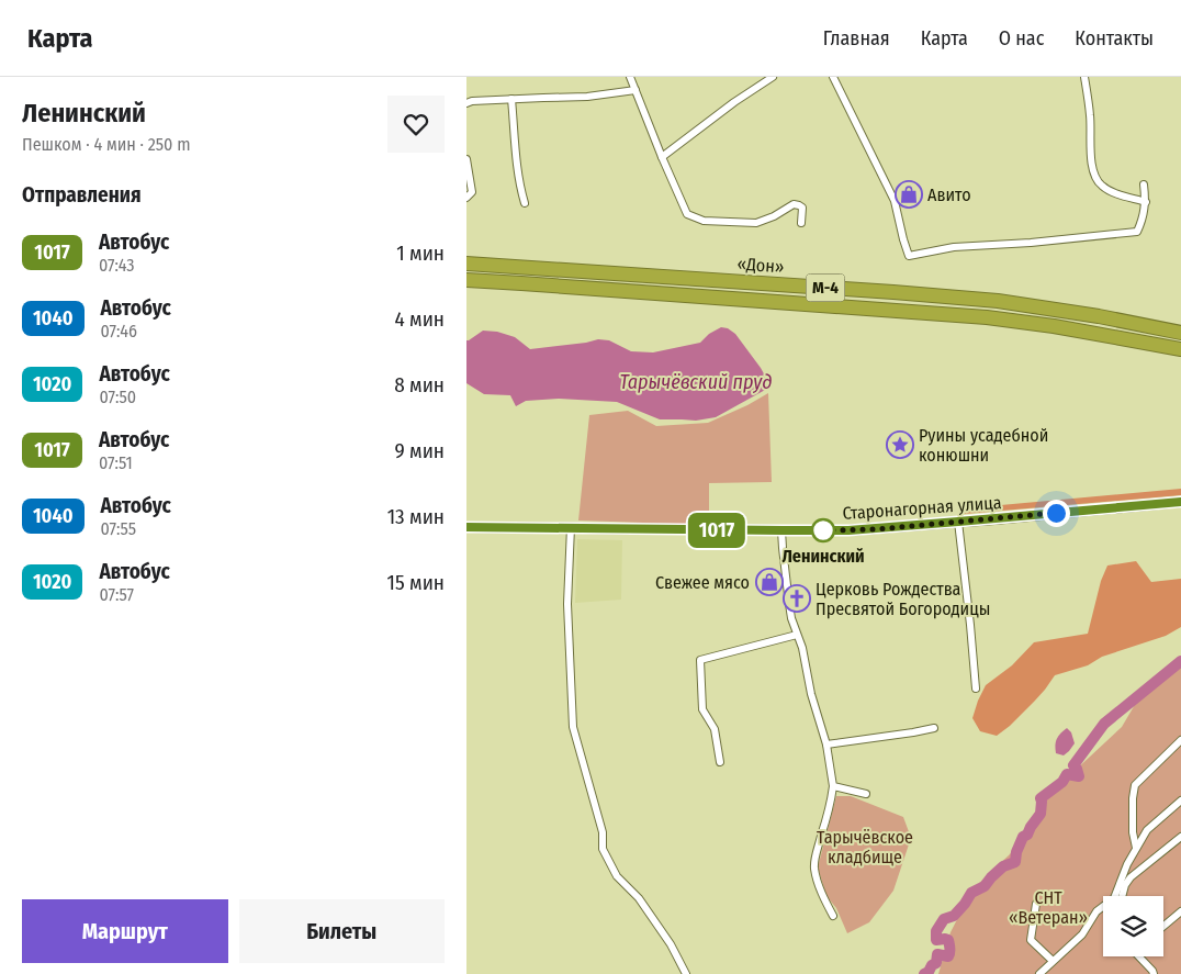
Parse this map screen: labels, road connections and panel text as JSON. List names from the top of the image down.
{
  "streets": {
    "highway": ["«Дон»", "М-4"],
    "main road": ["Старонагорная улица"]
  },
  "water": ["Тарычёвский пруд"],
  "parks": ["Тарычёвское кладбище", "СНТ «Ветеран»"],
  "places": {
    "shop": ["Авито", "Свежее мясо"],
    "place": ["Руины усадебной конюшни"],
    "other": ["Ленинский"],
    "church": ["Церковь Рождества Пресвятой Богородицы"]
  },
  "lines": ["bus line 1017"],
  "page": {
    "header": "Карта",
    "nav": [
      "Главная",
      "Карта",
      "О нас",
      "Контакты"
    ],
    "heading": [
      ["Ленинский", "Пешком · 4 мин · 250 m"],
      "Отправления"
    ],
    "on_map": "1017",
    "list": [
      {
        "mark": "1017",
        "name": "Автобус",
        "note": "07:43",
        "value": "1 мин"
      },
      {
        "mark": "1040",
        "name": "Автобус",
        "note": "07:46",
        "value": "4 мин"
      },
      {
        "mark": "1020",
        "name": "Автобус",
        "note": "07:50",
        "value": "8 мин"
      },
      {
        "mark": "1017",
        "name": "Автобус",
        "note": "07:51",
        "value": "9 мин"
      },
      {
        "mark": "1040",
        "name": "Автобус",
        "note": "07:55",
        "value": "13 мин"
      },
      {
        "mark": "1020",
        "name": "Автобус",
        "note": "07:57",
        "value": "15 мин"
      }
    ],
    "buttons": ["Маршрут", "Билеты"]
  }
}
